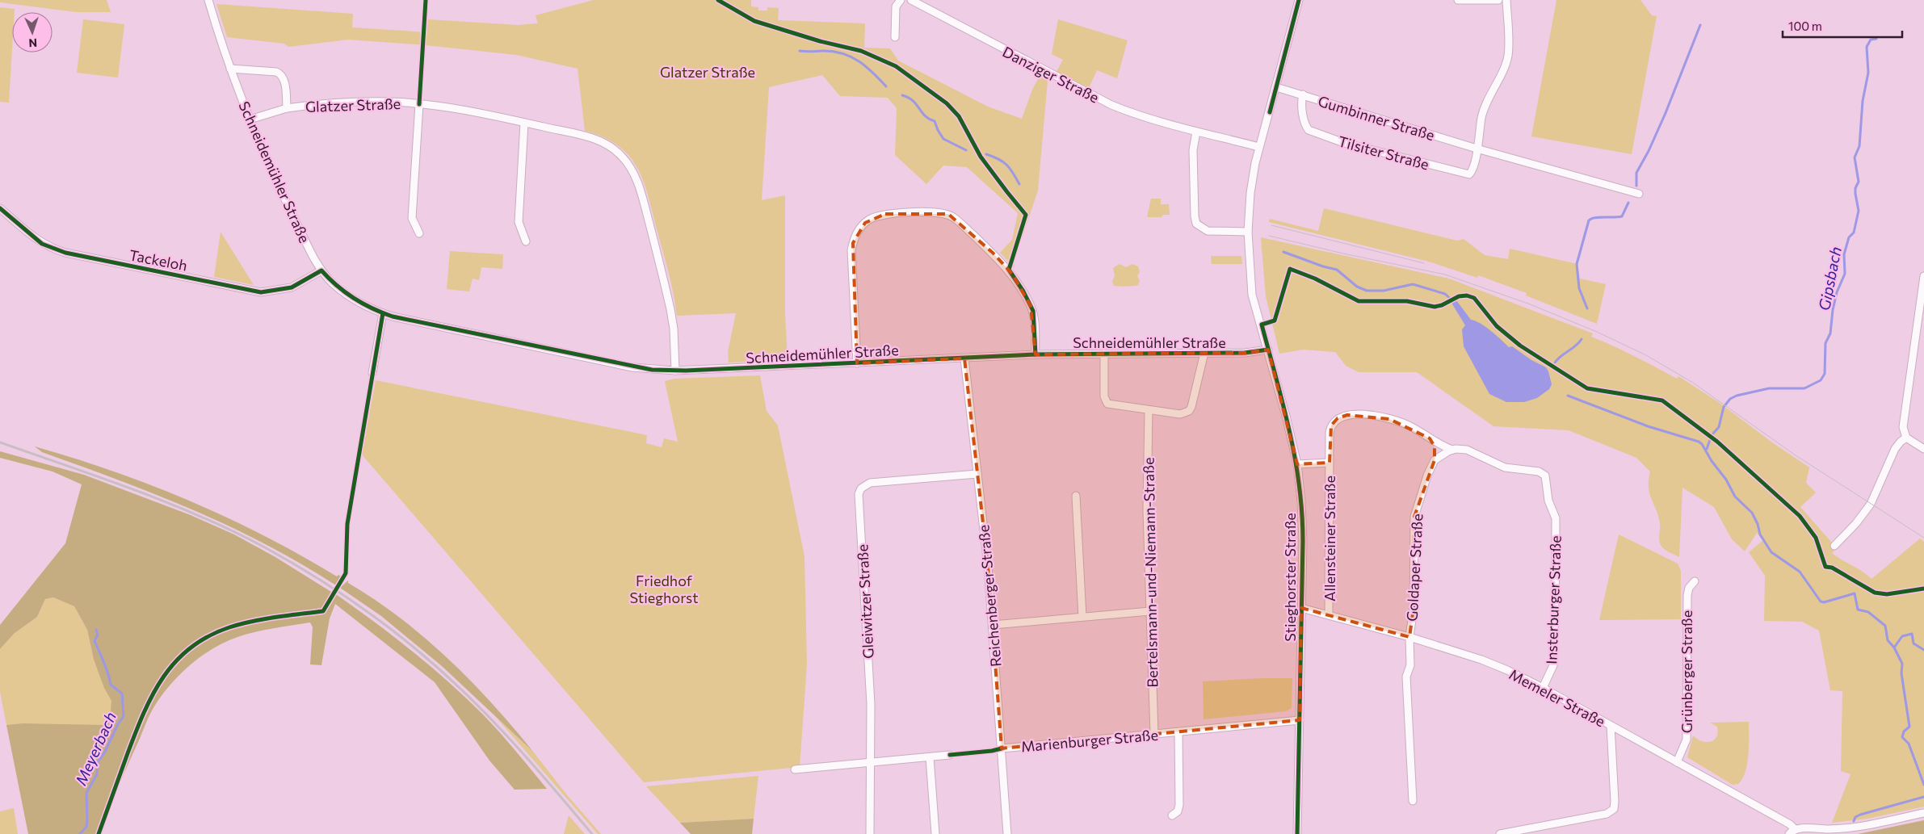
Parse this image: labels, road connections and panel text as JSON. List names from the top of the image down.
{
  "streets": {
    "street": [
      "Danziger Straße",
      "Glatzer Straße",
      "Gumbinner Straße",
      "Tilsiter Straße",
      "Schneidemühler Straße",
      "Tackeloh",
      "Allensteiner Straße",
      "Goldaper Straße",
      "Bertelsmann-und-Niemann-Straße",
      "Stieghorster Straße",
      "Reichenberger Straße",
      "Insterburger Straße",
      "Gleiwitzer Straße",
      "Grünberger Straße",
      "Memeler Straße",
      "Marienburger Straße"
    ]
  },
  "crossings": [
    ["Danziger Straße", "Stieghorster Straße"],
    ["Glatzer Straße", "Schneidemühler Straße"],
    ["Gumbinner Straße", "Tilsiter Straße"],
    ["Gumbinner Straße", "Stieghorster Straße"],
    ["Schneidemühler Straße", "Tackeloh"],
    ["Schneidemühler Straße", "Bertelsmann-und-Niemann-Straße"],
    ["Schneidemühler Straße", "Stieghorster Straße"],
    ["Schneidemühler Straße", "Reichenberger Straße"],
    ["Allensteiner Straße", "Stieghorster Straße"],
    ["Allensteiner Straße", "Insterburger Straße"],
    ["Allensteiner Straße", "Memeler Straße"],
    ["Goldaper Straße", "Memeler Straße"],
    ["Bertelsmann-und-Niemann-Straße", "Marienburger Straße"],
    ["Stieghorster Straße", "Memeler Straße"],
    ["Stieghorster Straße", "Marienburger Straße"],
    ["Reichenberger Straße", "Gleiwitzer Straße"],
    ["Reichenberger Straße", "Marienburger Straße"],
    ["Insterburger Straße", "Memeler Straße"],
    ["Grünberger Straße", "Memeler Straße"]
  ],
  "water": ["Gipsbach", "Meyerbach"],
  "parks": ["Glatzer Straße", "Friedhof Stieghorst"],
  "scale_bar": "100 m",
  "north": "bottom"
}
